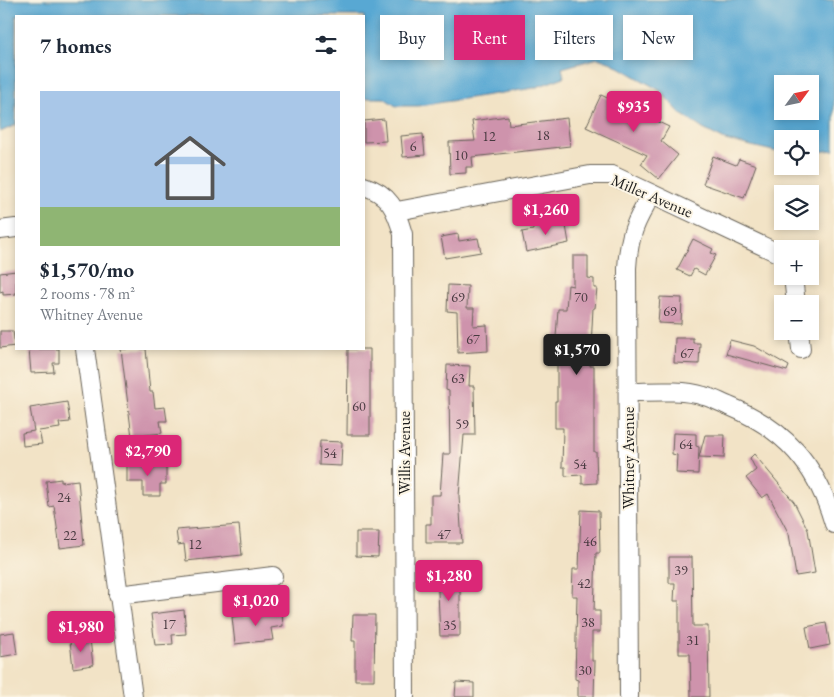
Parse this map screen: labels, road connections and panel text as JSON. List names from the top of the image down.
{
  "streets": {
    "street": ["Miller Avenue", "Willis Avenue", "Whitney Avenue"]
  },
  "crossings": [
    ["Miller Avenue", "Willis Avenue"],
    ["Miller Avenue", "Whitney Avenue"]
  ],
  "house_numbers": [
    "18",
    "12",
    "6",
    "10",
    "69",
    "70",
    "69",
    "67",
    "67",
    "63",
    "60",
    "59",
    "64",
    "54",
    "54",
    "24",
    "47",
    "22",
    "46",
    "12",
    "39",
    "42",
    "38",
    "17",
    "35",
    "31",
    "30"
  ],
  "north": "top right",
  "page": {
    "chip": [
      "Buy",
      "Rent",
      "Filters",
      "New"
    ],
    "heading": "7 homes",
    "map_buttons": ["+", "−"],
    "list": [
      {
        "name": "$1,570/mo",
        "note": "2 rooms · 78 m² · Whitney Avenue"
      }
    ],
    "price": [
      "$935",
      "$1,260",
      "$1,570",
      "$2,790",
      "$1,280",
      "$1,020",
      "$1,980"
    ]
  }
}
